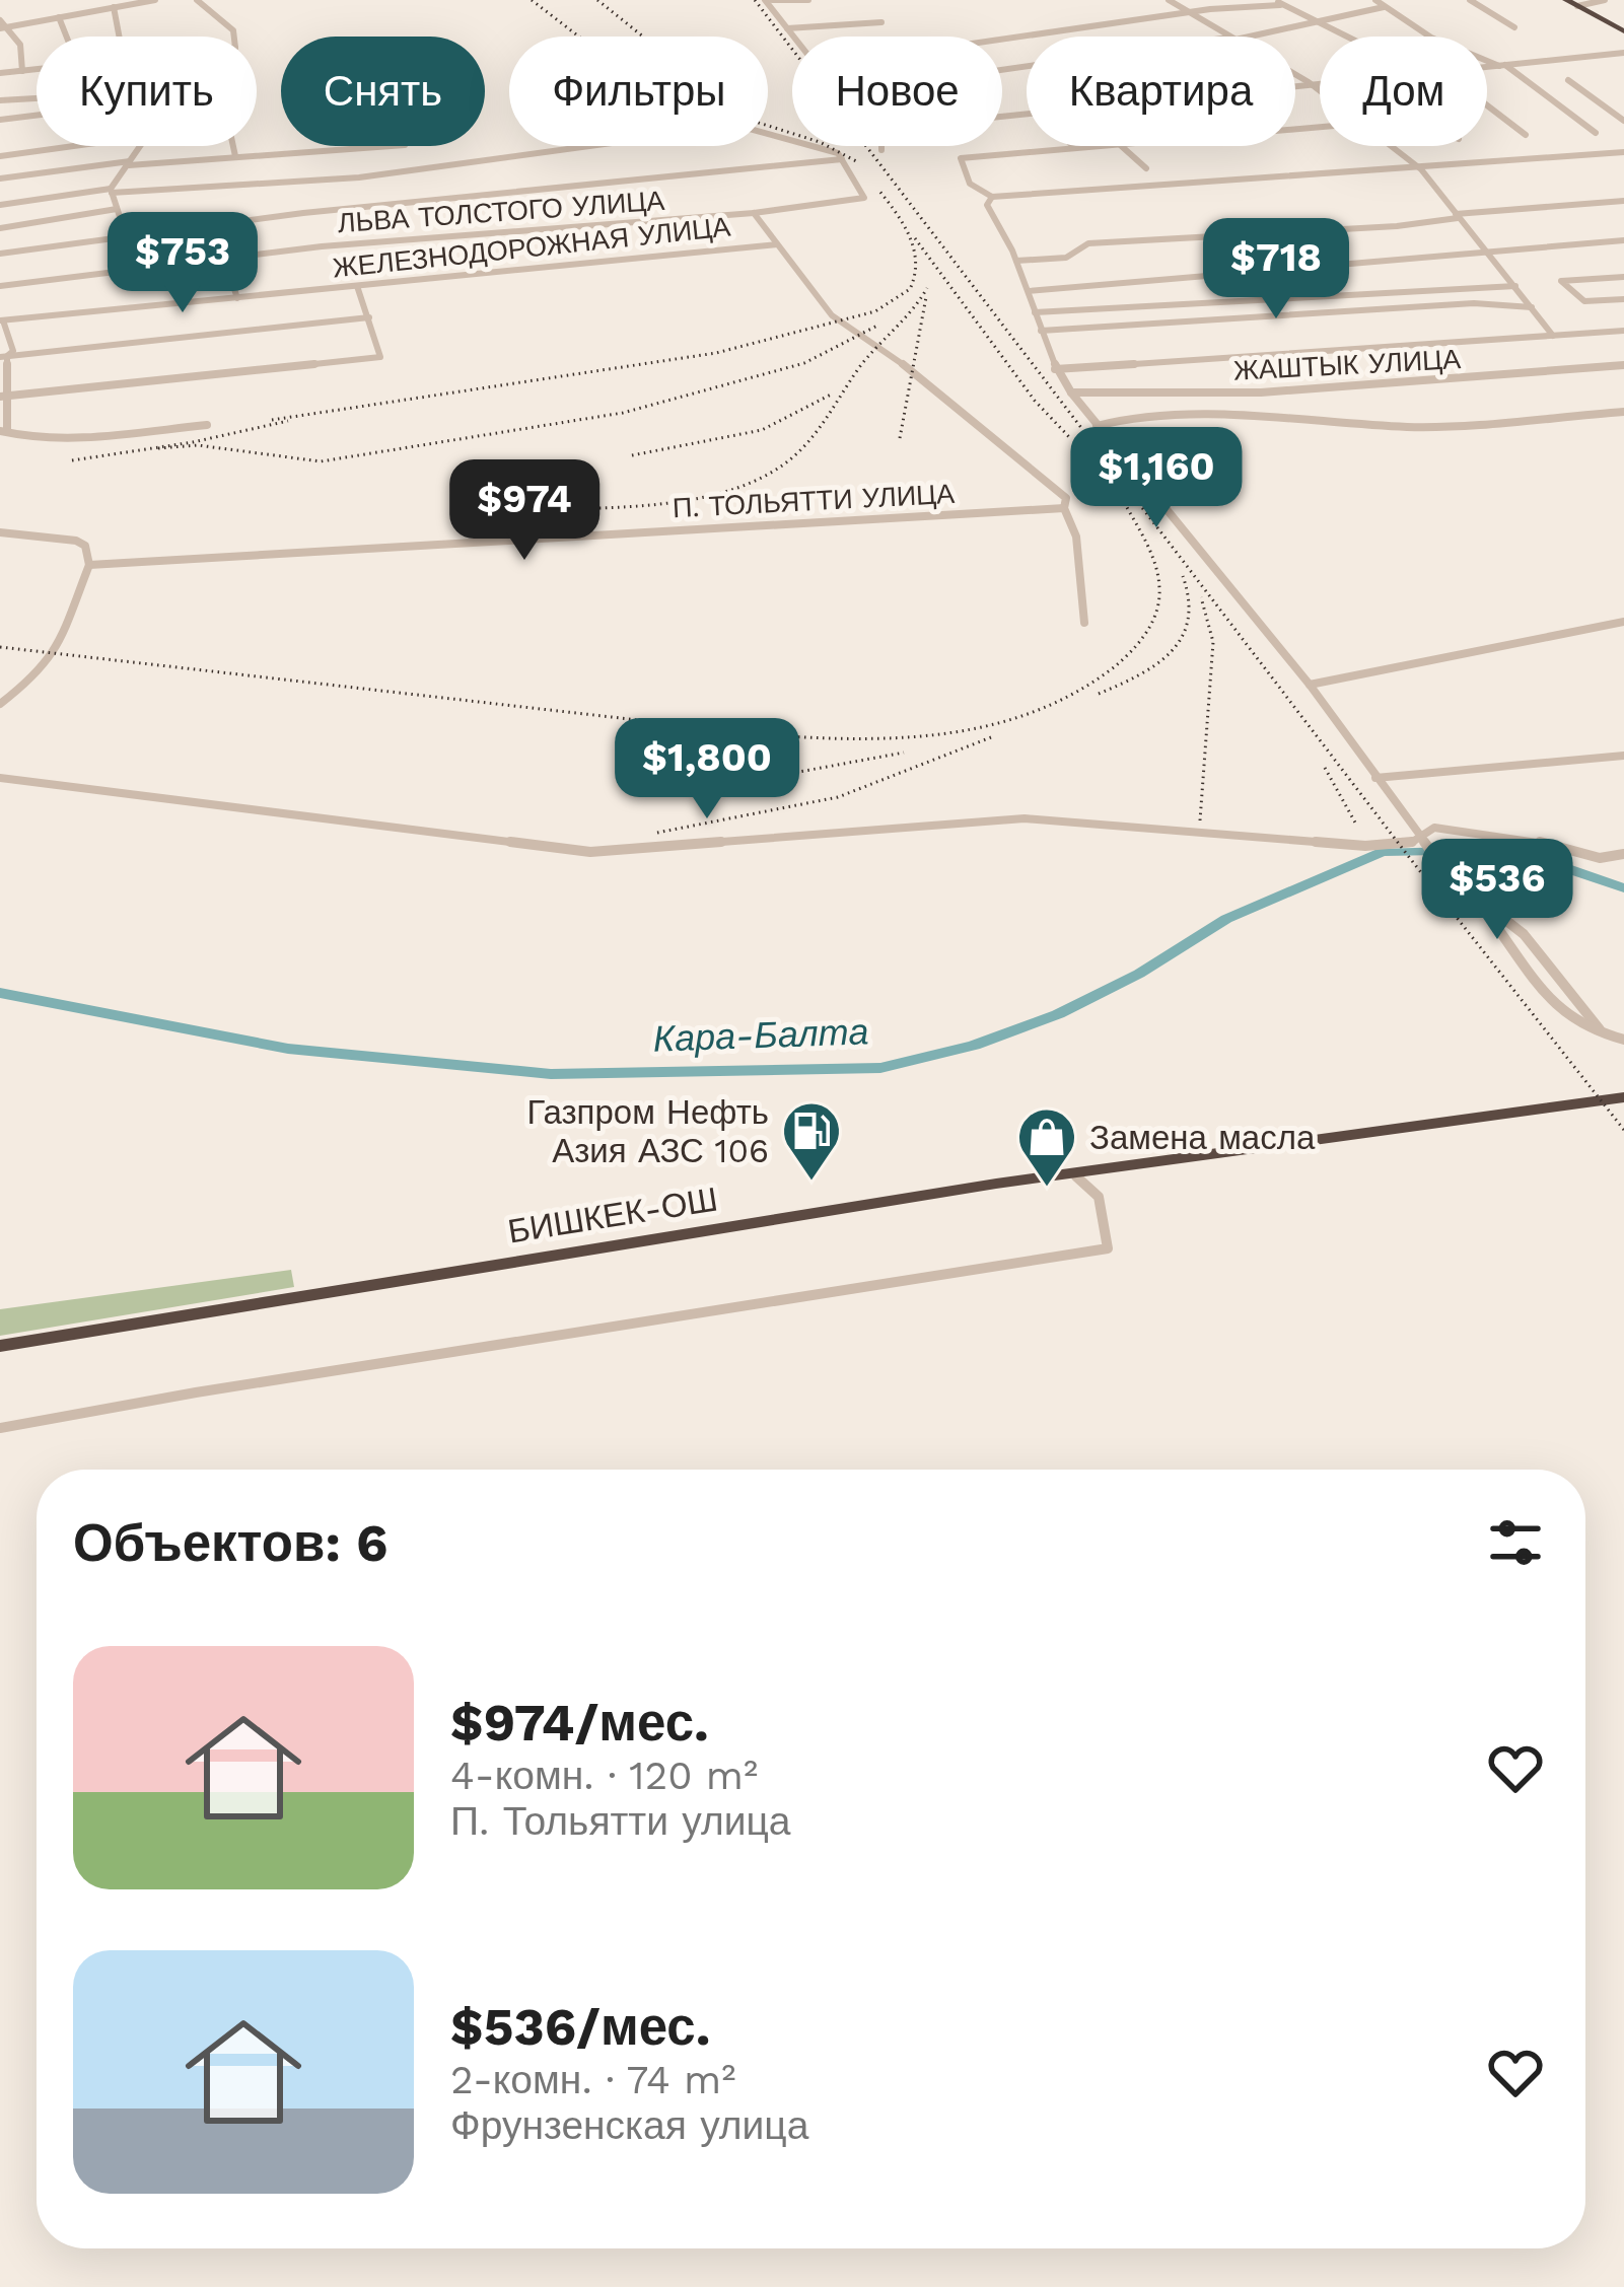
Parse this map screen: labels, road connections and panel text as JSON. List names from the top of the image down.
{
  "streets": {
    "highway": ["БИШКЕК-ОШ"],
    "street": [
      "ЛЬВА ТОЛСТОГО УЛИЦА",
      "ЖЕЛЕЗНОДОРОЖНАЯ УЛИЦА",
      "ЖАШТЫК УЛИЦА",
      "П. ТОЛЬЯТТИ УЛИЦА"
    ]
  },
  "water": ["Кара-Балта"],
  "places": {
    "fuel station": ["Газпром Нефть Азия АЗС 106"],
    "shop": ["Замена масла"]
  },
  "page": {
    "chip": [
      "Купить",
      "Снять",
      "Фильтры",
      "Новое",
      "Квартира",
      "Дом"
    ],
    "price": [
      "$753",
      "$718",
      "$1,160",
      "$974",
      "$1,800",
      "$536"
    ],
    "heading": "Объектов: 6",
    "list": [
      {
        "name": "$974/мес.",
        "note": "4-комн. · 120 m² · П. Тольятти улица"
      },
      {
        "name": "$536/мес.",
        "note": "2-комн. · 74 m² · Фрунзенская улица"
      }
    ]
  }
}
